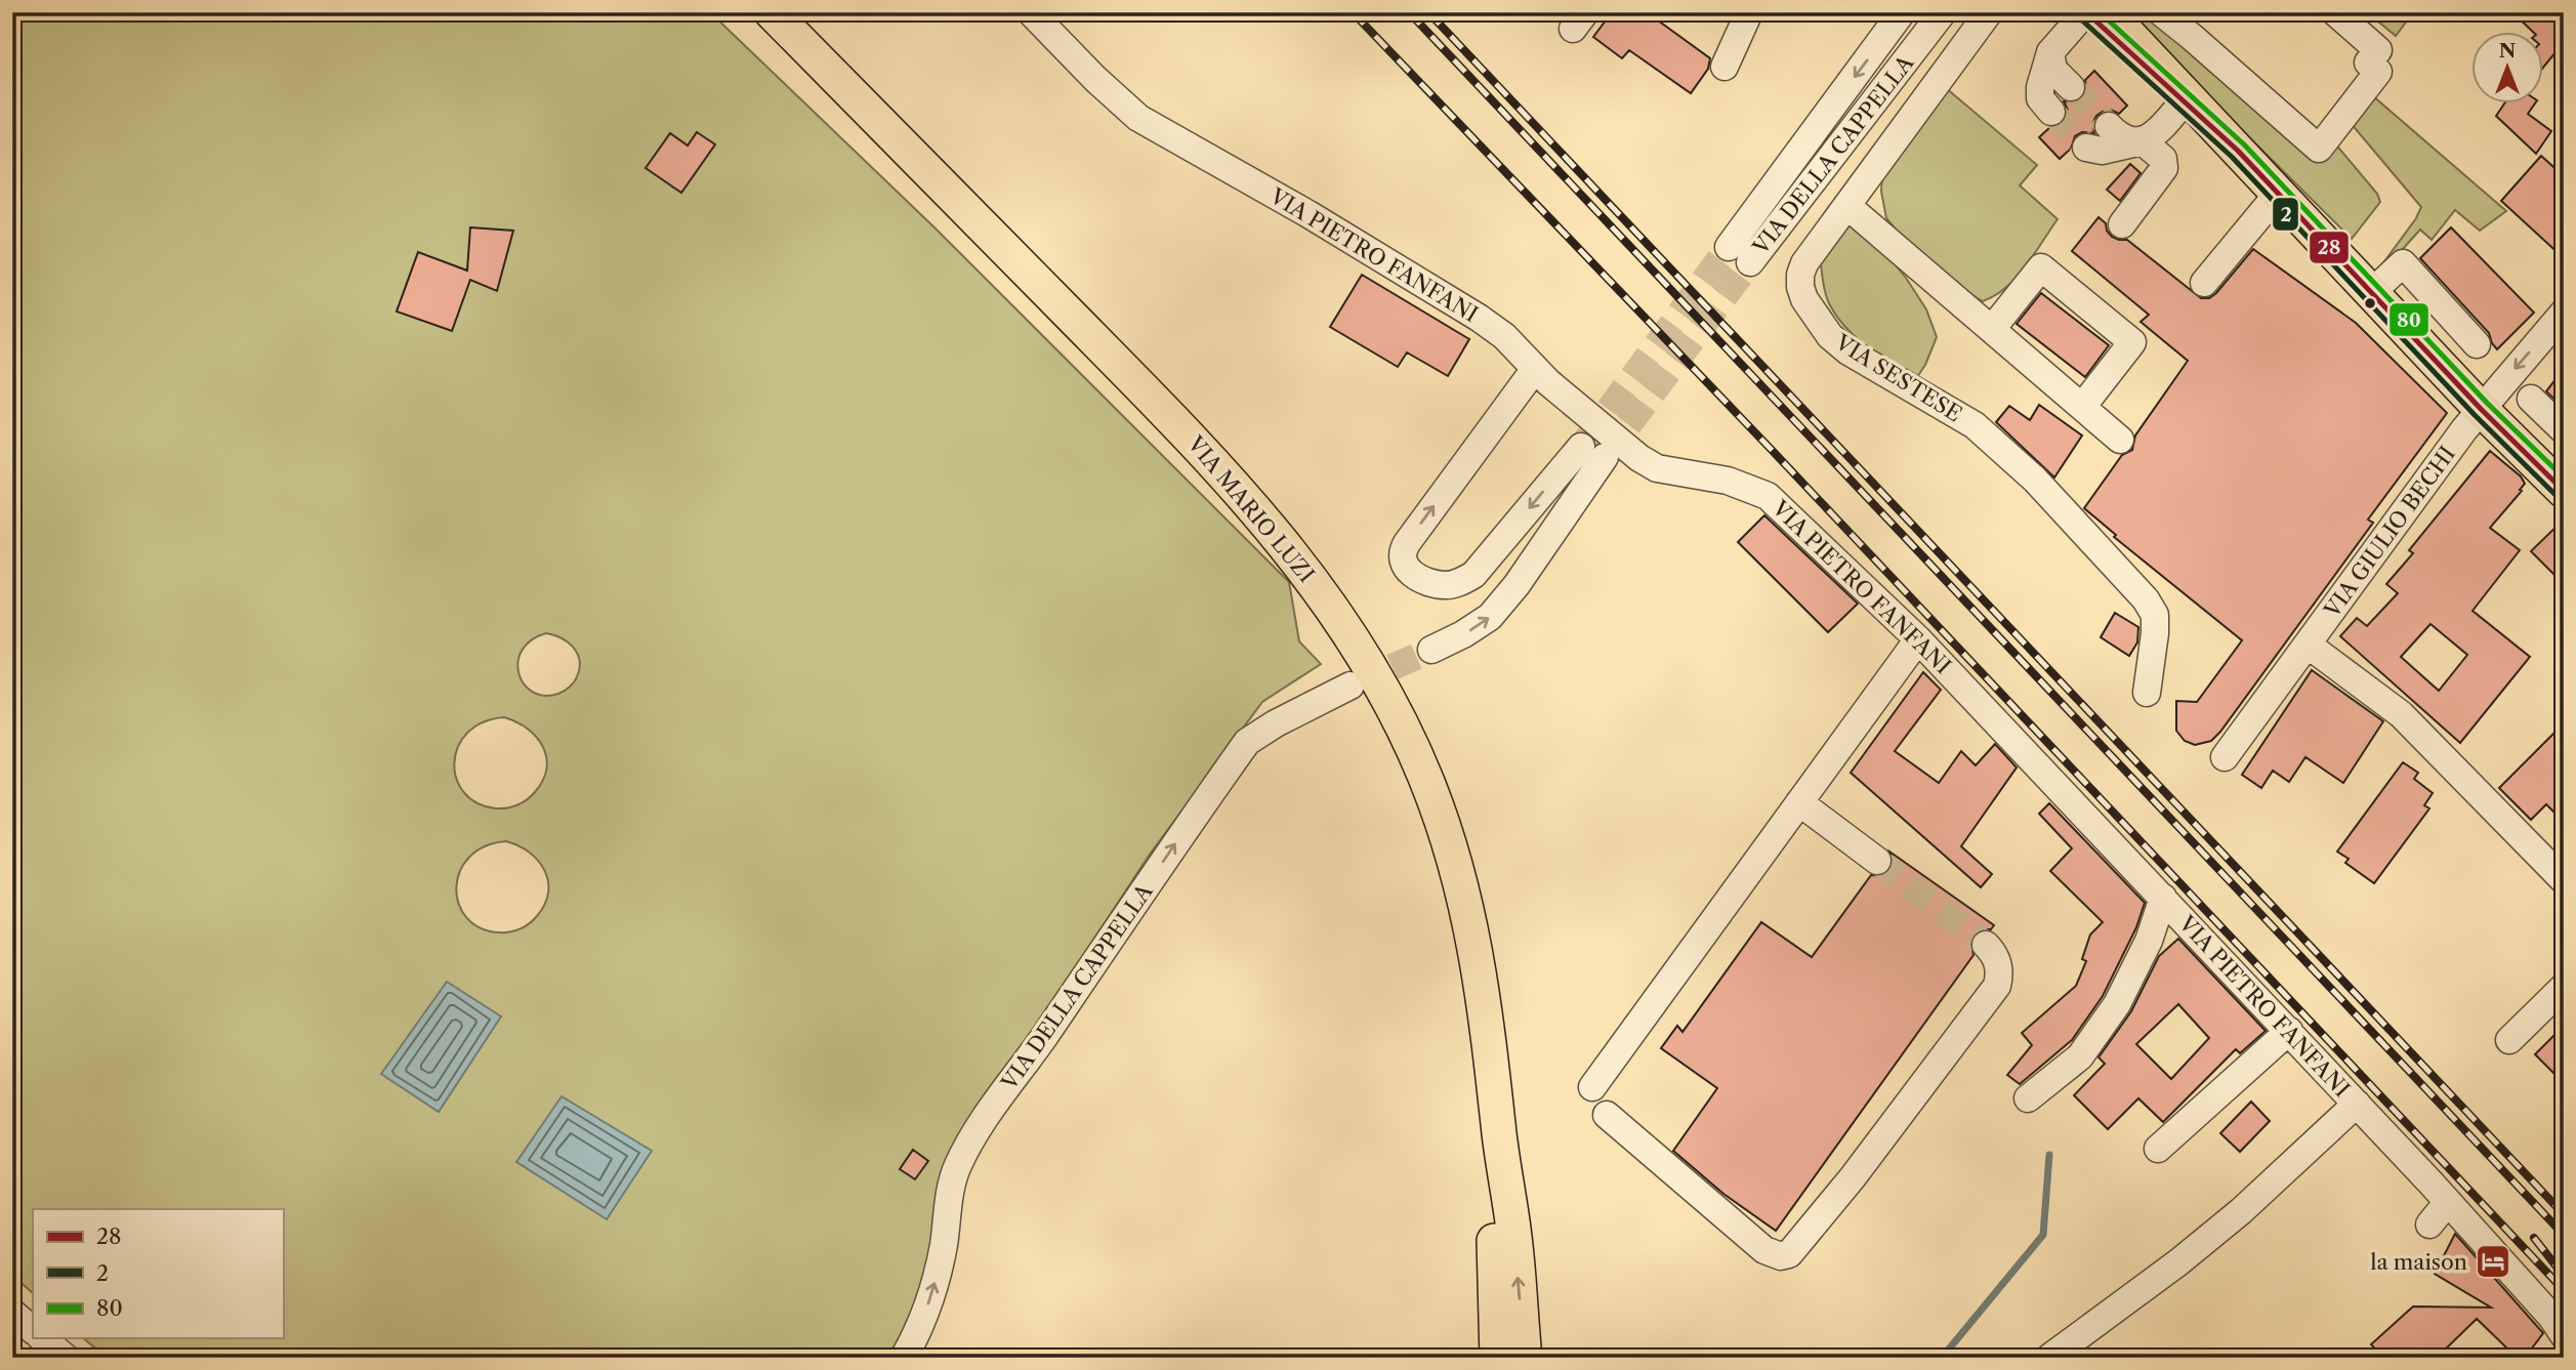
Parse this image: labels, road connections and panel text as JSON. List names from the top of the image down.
{
  "streets": {
    "main road": ["VIA MARIO LUZI"],
    "street": [
      "VIA DELLA CAPPELLA",
      "VIA PIETRO FANFANI",
      "VIA SESTESE",
      "VIA GIULIO BECHI"
    ]
  },
  "places": {
    "hotel": ["la maison"]
  },
  "lines": ["transit line 28", "transit line 80", "transit line 2"],
  "legend": ["28", "2", "80"],
  "north": "top"
}
